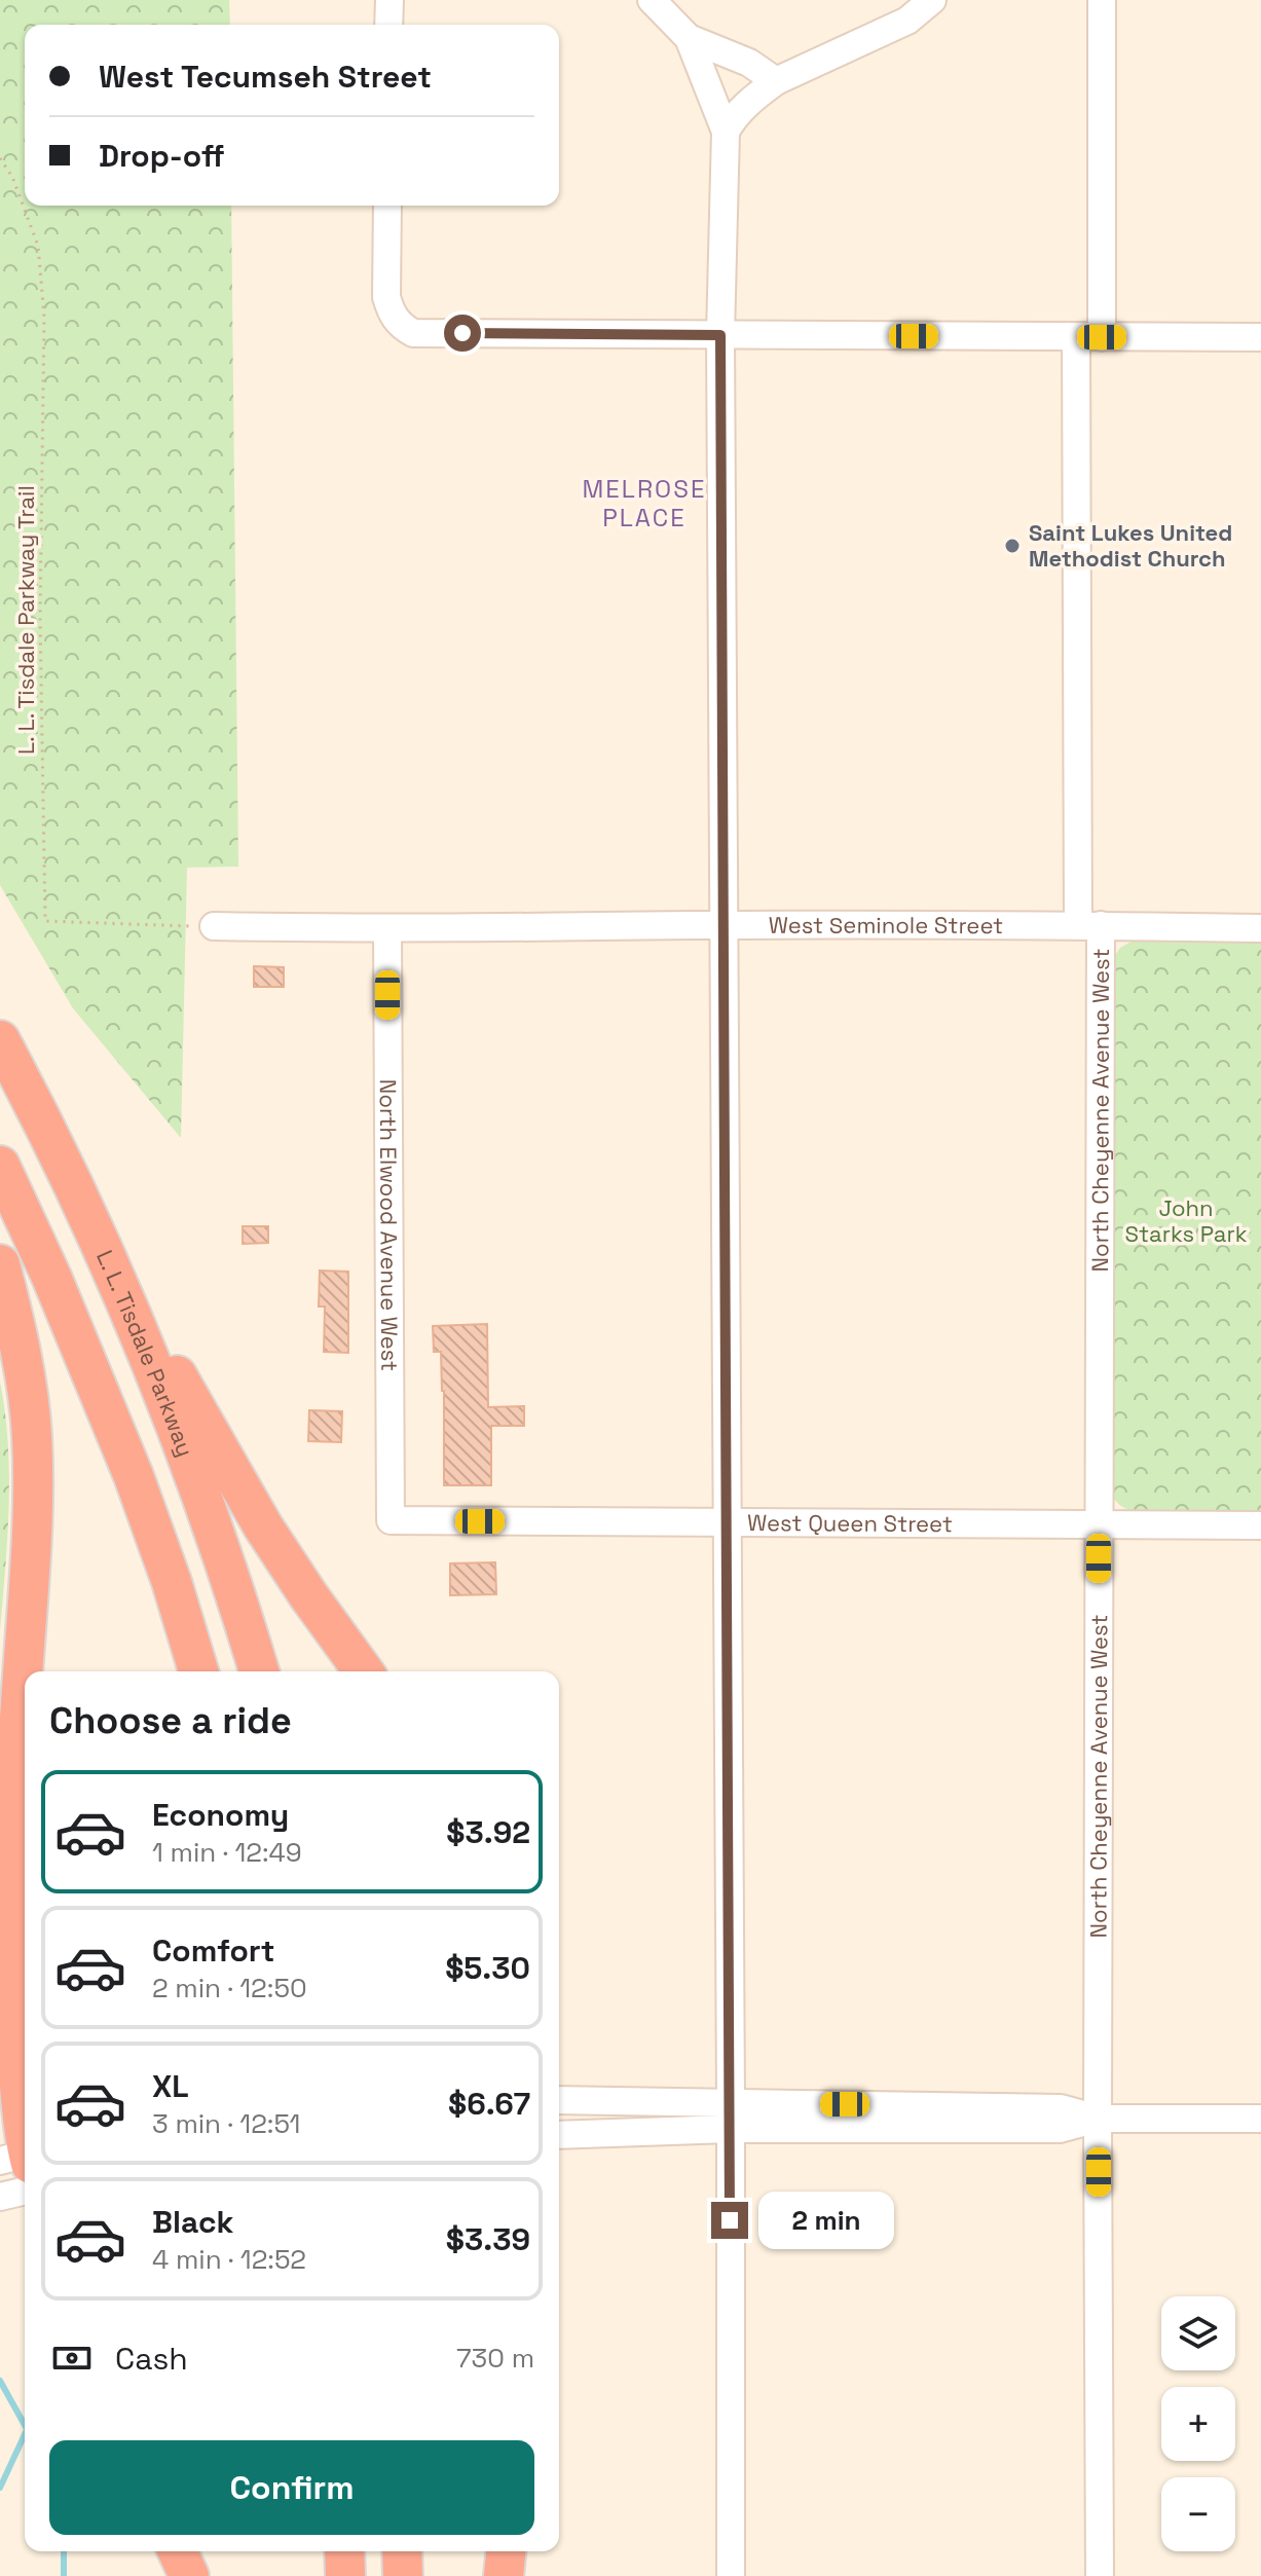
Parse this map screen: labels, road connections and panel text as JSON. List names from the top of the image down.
{
  "streets": {
    "highway": ["L. L. Tisdale Parkway"],
    "street": [
      "West Seminole Street",
      "North Cheyenne Avenue West",
      "North Elwood Avenue West",
      "West Queen Street"
    ],
    "path": ["L. L. Tisdale Parkway Trail"]
  },
  "crossings": [
    ["L. L. Tisdale Parkway Trail", "West Seminole Street"],
    ["West Seminole Street", "North Cheyenne Avenue West"],
    ["West Seminole Street", "North Elwood Avenue West"],
    ["North Cheyenne Avenue West", "West Queen Street"],
    ["North Elwood Avenue West", "West Queen Street"]
  ],
  "districts": ["MELROSE PLACE"],
  "parks": ["John Starks Park"],
  "places": ["Saint Lukes United Methodist Church"],
  "page": {
    "banner": ["West Tecumseh Street", "Drop-off"],
    "heading": "Choose a ride",
    "list": [
      {
        "name": "Economy",
        "note": "1 min · 12:49",
        "value": "$3.92"
      },
      {
        "name": "Comfort",
        "note": "2 min · 12:50",
        "value": "$5.30"
      },
      {
        "name": "XL",
        "note": "3 min · 12:51",
        "value": "$6.67"
      },
      {
        "name": "Black",
        "note": "4 min · 12:52",
        "value": "$3.39"
      }
    ],
    "bubble": "2 min",
    "map_buttons": ["+", "−"],
    "pay": ["Cash", "730 m"],
    "buttons": "Confirm"
  }
}
